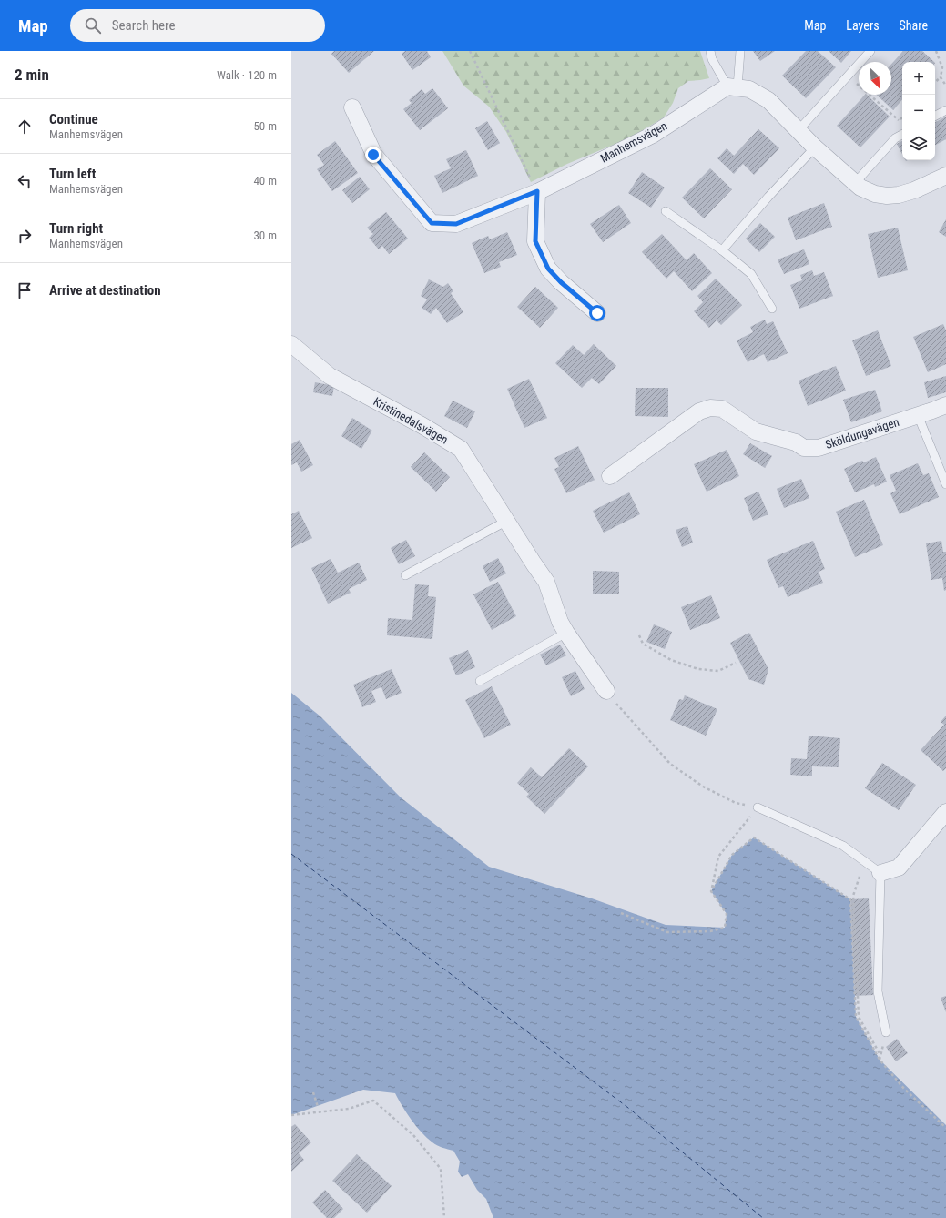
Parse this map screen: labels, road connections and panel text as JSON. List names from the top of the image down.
{
  "streets": {
    "street": ["Manhemsvägen", "Kristinedalsvägen", "Sköldungavägen"]
  },
  "north": "bottom right",
  "page": {
    "header": "Map",
    "search": "Search here",
    "nav": ["Map", "Layers", "Share"],
    "heading": ["2 min", "Walk · 120 m"],
    "map_buttons": ["+", "−"],
    "list": [
      ["Continue", "Manhemsvägen", "50 m"],
      ["Turn left", "Manhemsvägen", "40 m"],
      ["Turn right", "Manhemsvägen", "30 m"],
      "Arrive at destination"
    ]
  }
}
